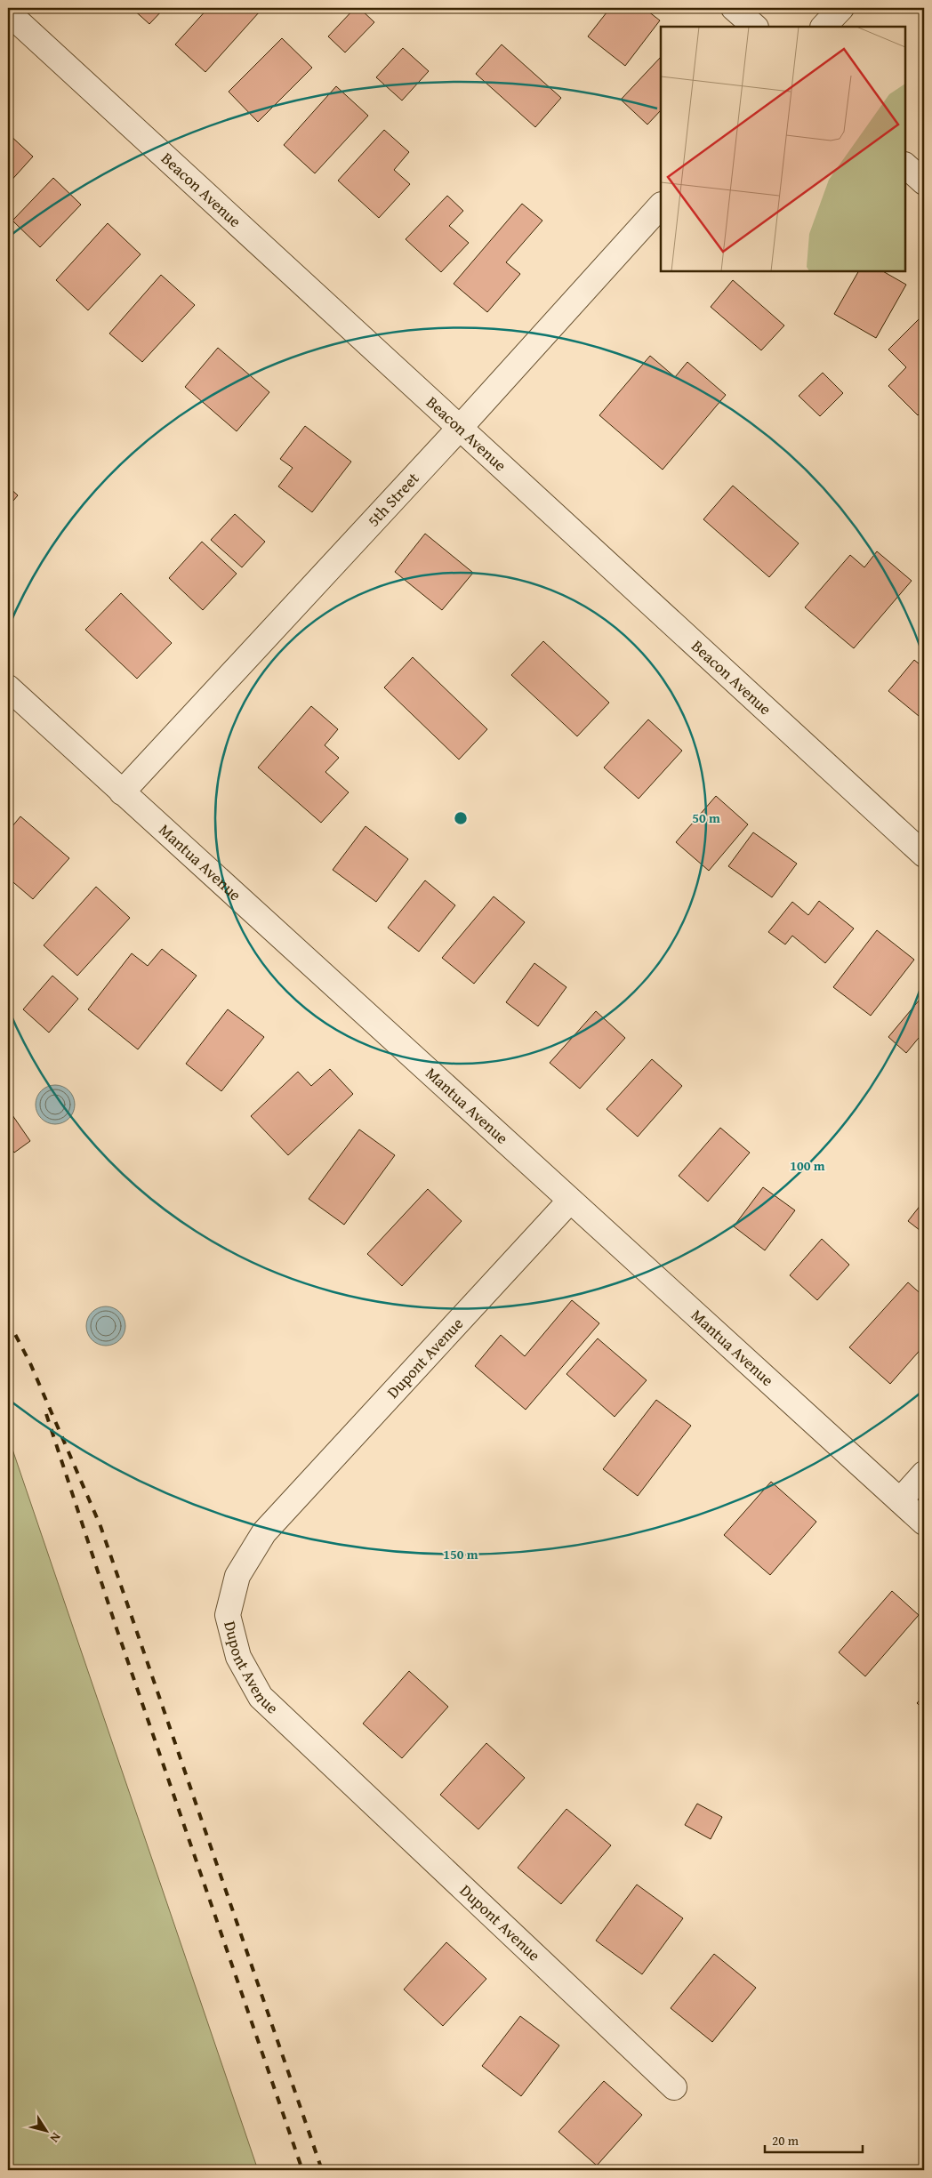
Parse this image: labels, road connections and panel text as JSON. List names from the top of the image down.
{
  "streets": {
    "street": [
      "Beacon Avenue",
      "5th Street",
      "Mantua Avenue",
      "Dupont Avenue"
    ]
  },
  "crossings": [
    ["Beacon Avenue", "5th Street"],
    ["5th Street", "Mantua Avenue"],
    ["Mantua Avenue", "Dupont Avenue"]
  ],
  "scale_bar": "20 m",
  "north": "bottom right",
  "rings": ["50 m", "100 m", "150 m"]
}
